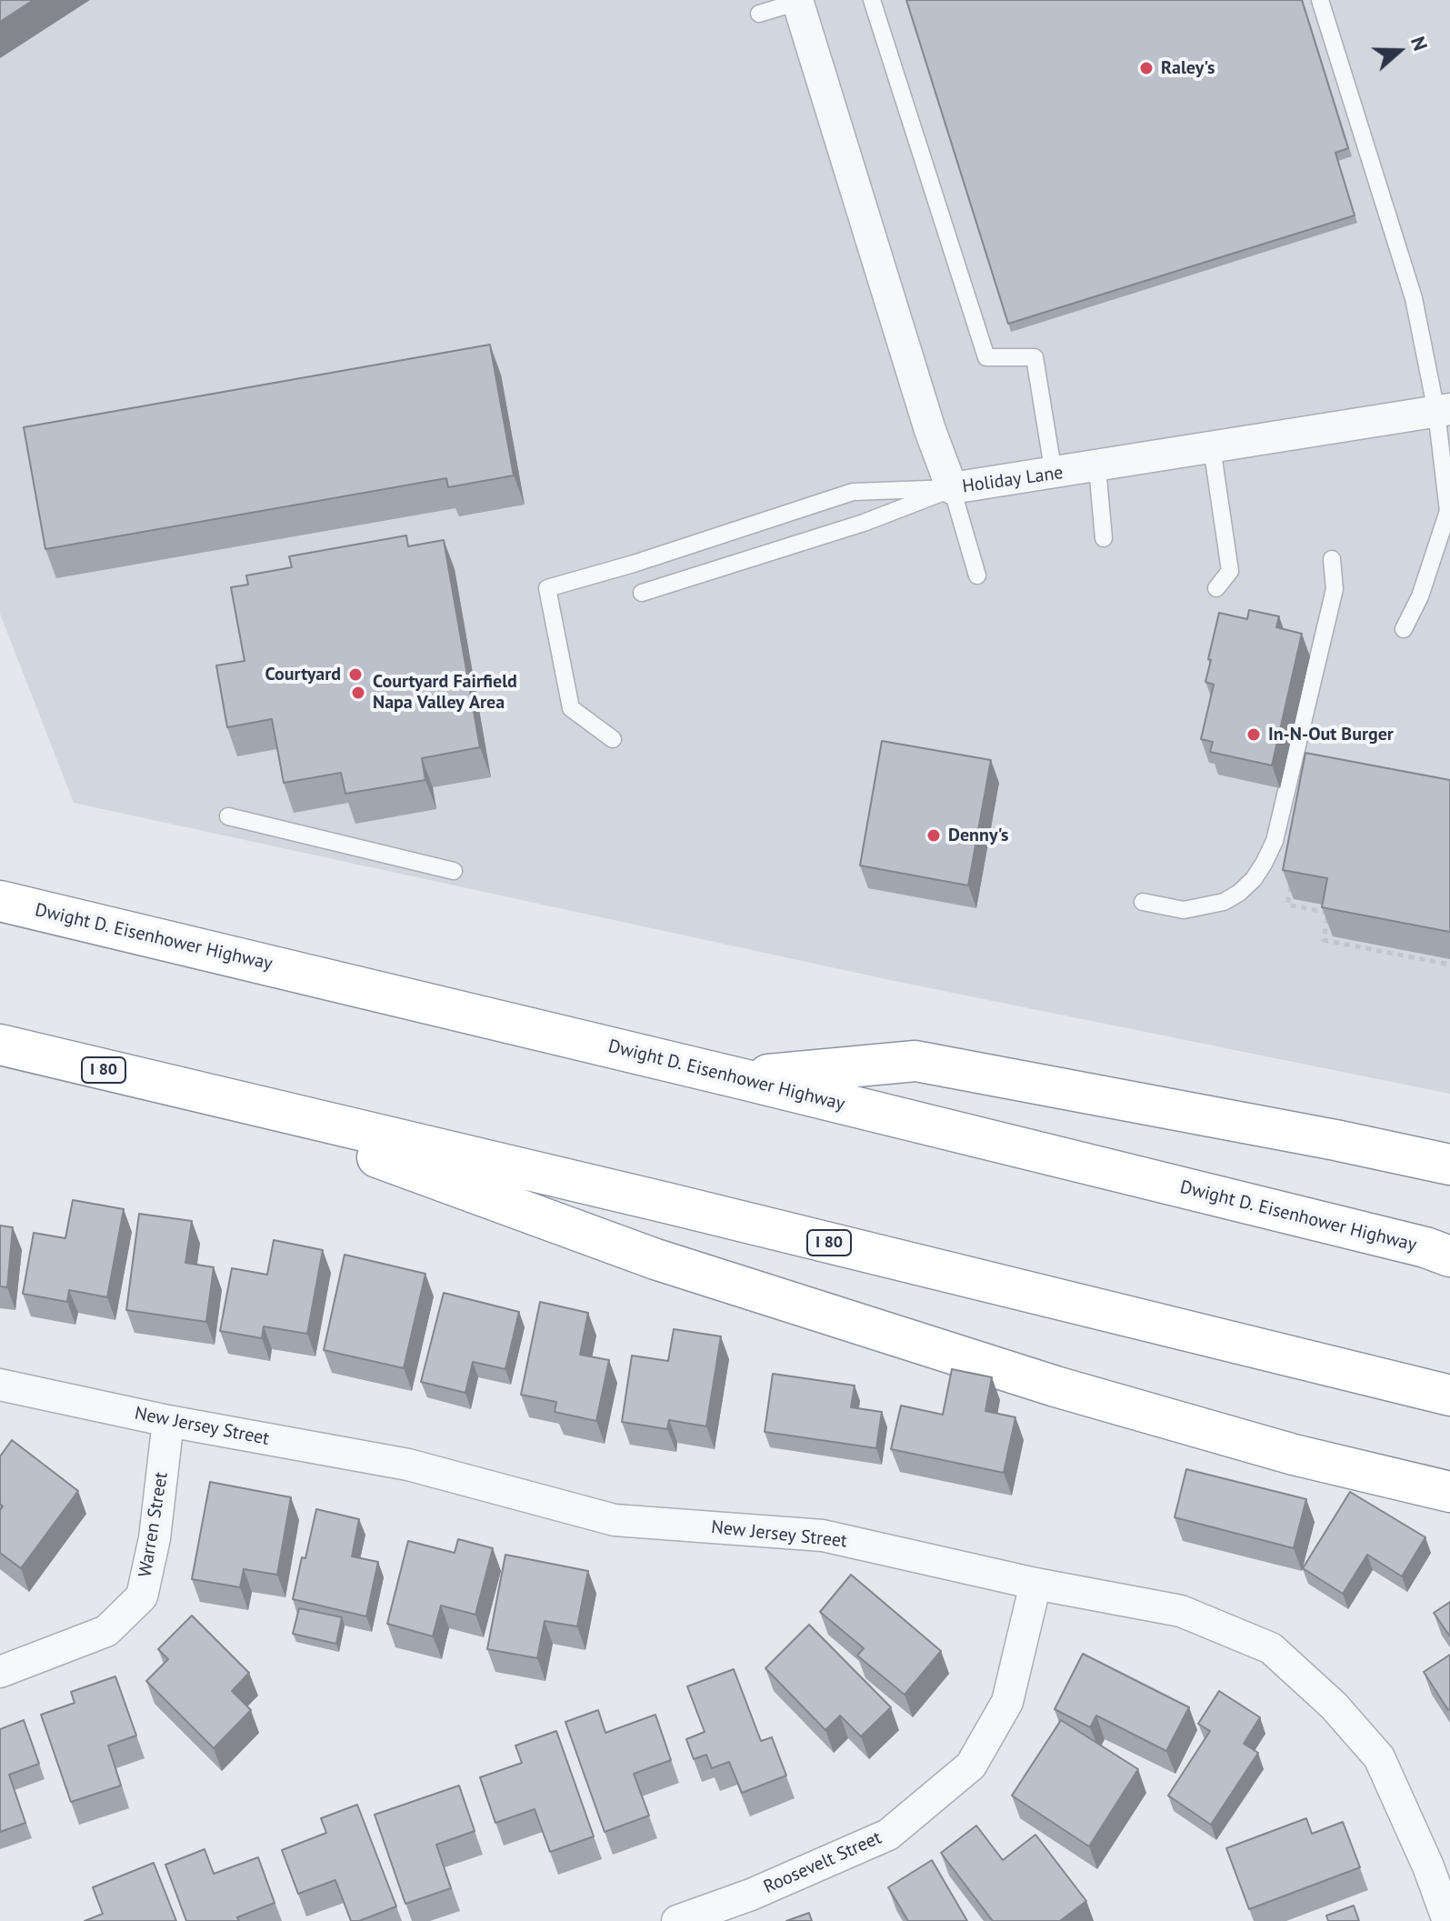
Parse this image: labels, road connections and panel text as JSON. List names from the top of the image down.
{
  "streets": {
    "highway": ["Dwight D. Eisenhower Highway", "I 80"],
    "street": [
      "Holiday Lane",
      "New Jersey Street",
      "Warren Street",
      "Roosevelt Street"
    ]
  },
  "crossings": [
    ["New Jersey Street", "Warren Street"],
    ["New Jersey Street", "Roosevelt Street"]
  ],
  "places": [
    "Raley's",
    "Courtyard",
    "Courtyard Fairfield Napa Valley Area",
    "In-N-Out Burger",
    "Denny's"
  ],
  "north": "right"
}
